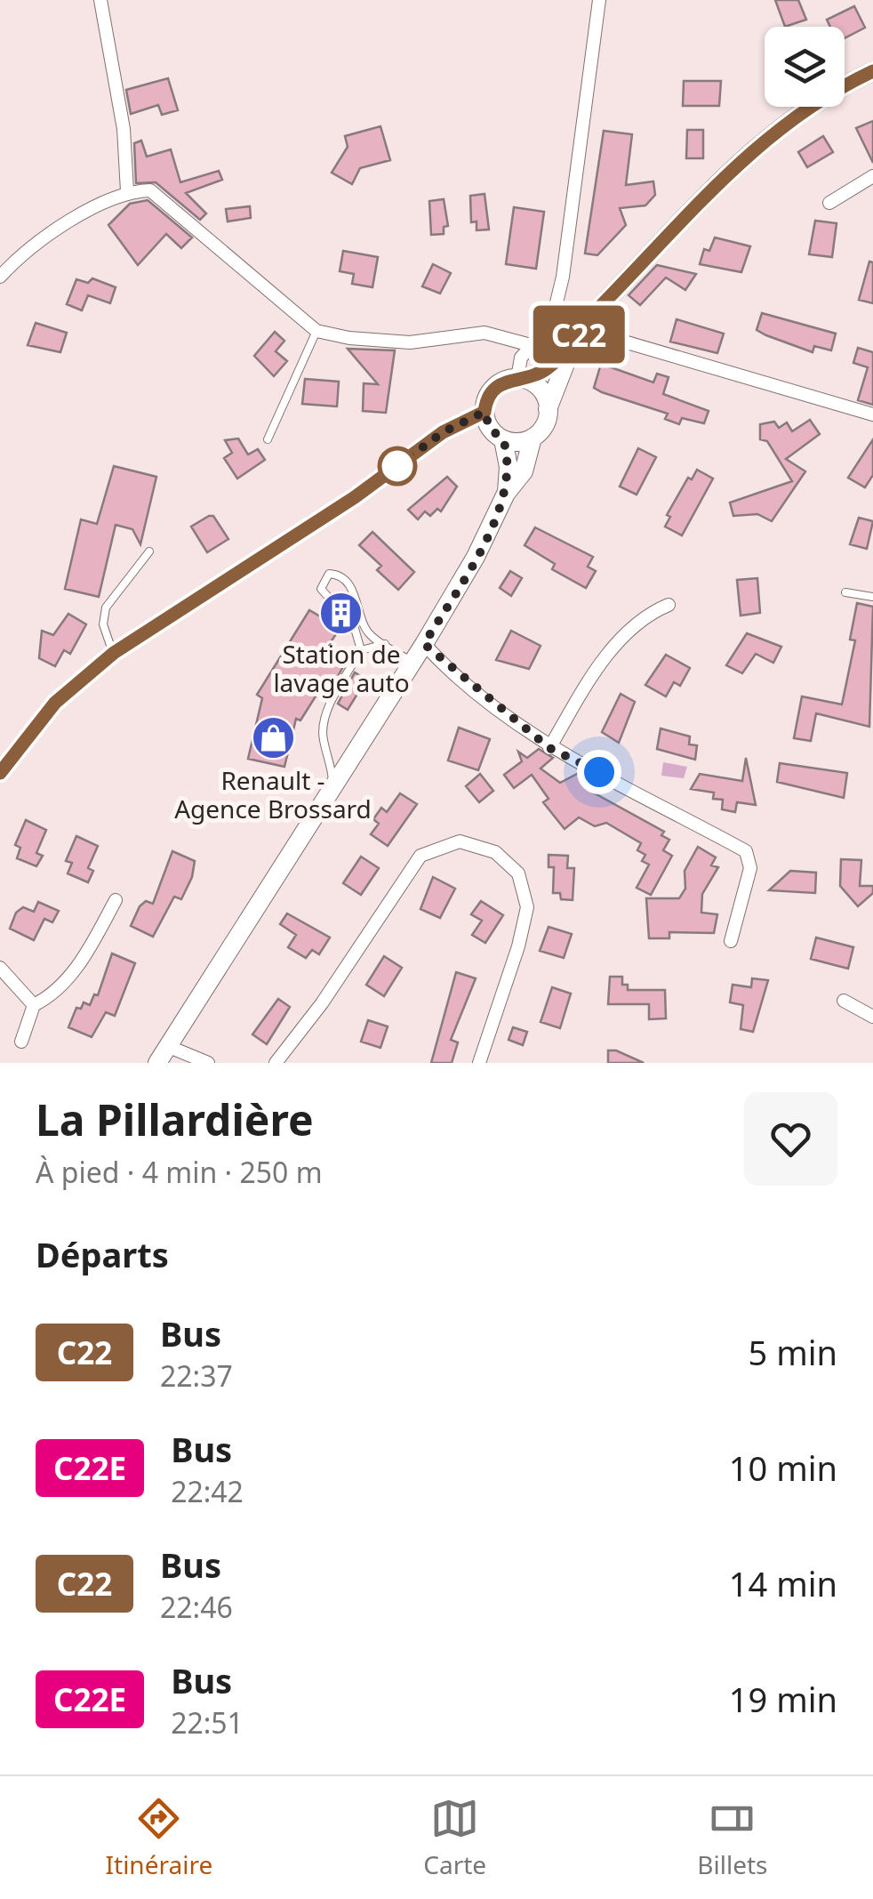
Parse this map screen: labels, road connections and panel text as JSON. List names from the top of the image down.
{
  "places": {
    "building": ["Station de lavage auto"],
    "shop": ["Renault - Agence Brossard"]
  },
  "lines": ["bus line C22"],
  "page": {
    "on_map": "C22",
    "heading": [
      ["La Pillardière", "À pied · 4 min · 250 m"],
      "Départs"
    ],
    "list": [
      {
        "mark": "C22",
        "name": "Bus",
        "note": "22:37",
        "value": "5 min"
      },
      {
        "mark": "C22E",
        "name": "Bus",
        "note": "22:42",
        "value": "10 min"
      },
      {
        "mark": "C22",
        "name": "Bus",
        "note": "22:46",
        "value": "14 min"
      },
      {
        "mark": "C22E",
        "name": "Bus",
        "note": "22:51",
        "value": "19 min"
      }
    ],
    "tabs": ["Itinéraire", "Carte", "Billets"]
  }
}
